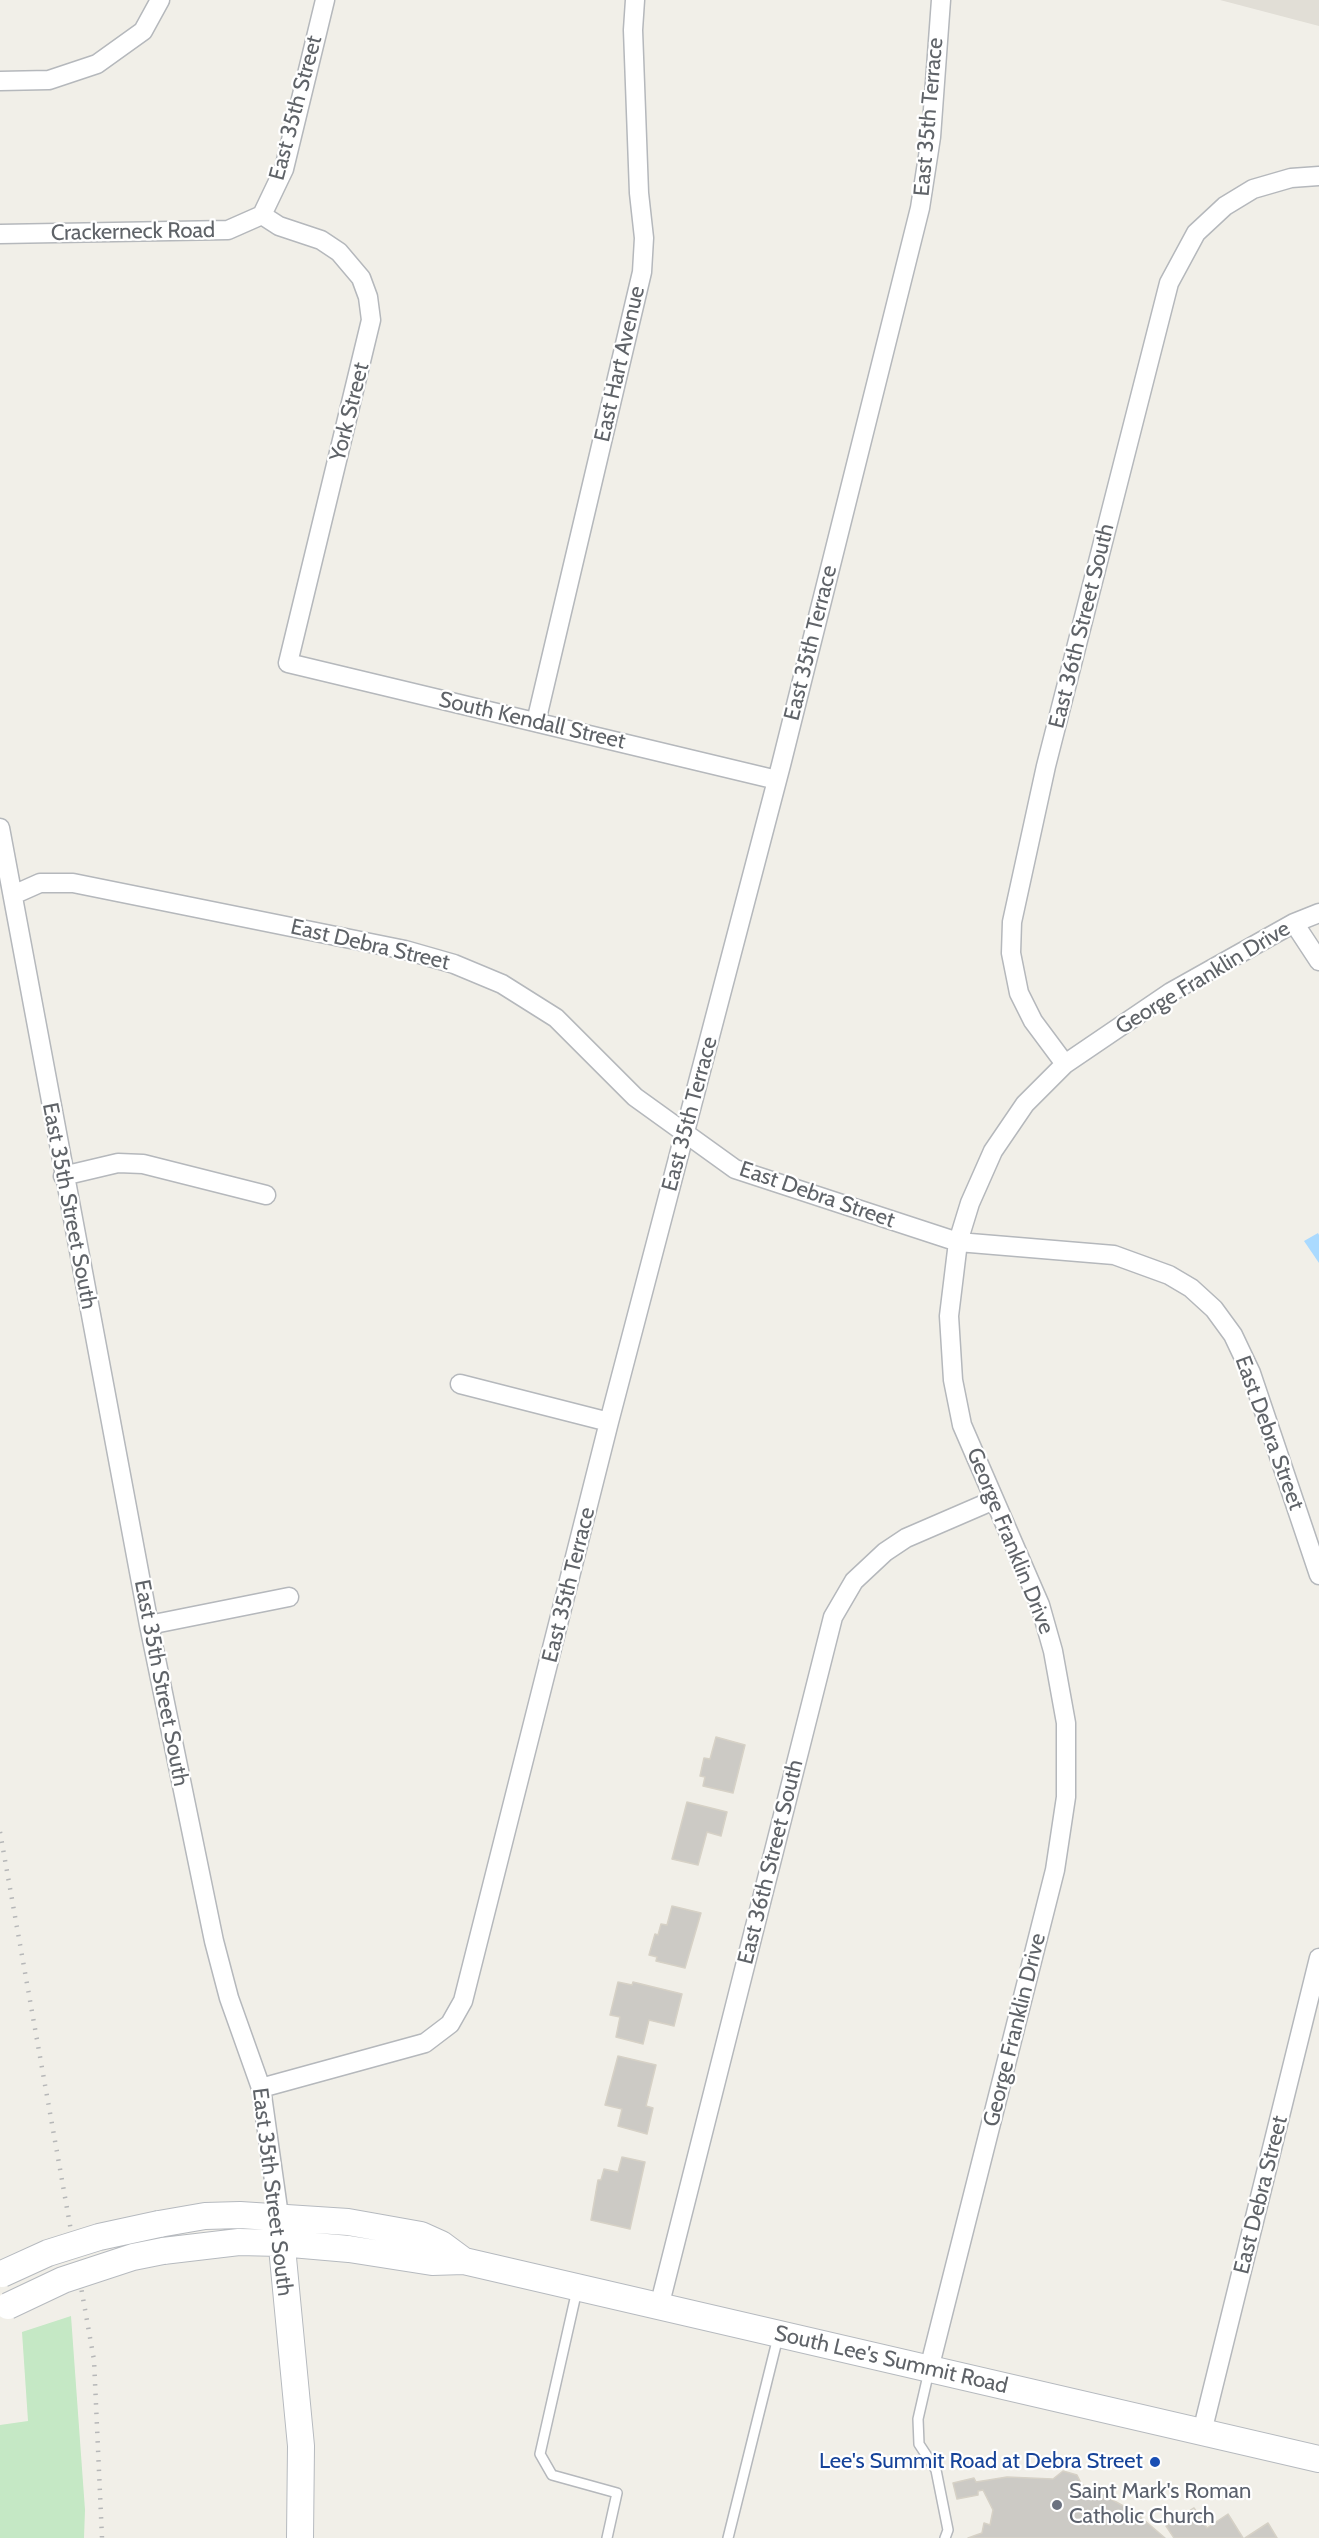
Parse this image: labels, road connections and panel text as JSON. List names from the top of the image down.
{
  "streets": {
    "main road": ["East 35th Street South", "South Lee's Summit Road"],
    "street": [
      "East 35th Street",
      "East 35th Terrace",
      "Crackerneck Road",
      "East Hart Avenue",
      "York Street",
      "East 36th Street South",
      "South Kendall Street",
      "East Debra Street",
      "George Franklin Drive"
    ]
  },
  "crossings": [
    ["East 35th Street", "Crackerneck Road"],
    ["East 35th Street", "York Street"],
    ["East 35th Terrace", "South Kendall Street"],
    ["East 35th Terrace", "East Debra Street"],
    ["East 35th Terrace", "East 35th Street South"],
    ["Crackerneck Road", "York Street"],
    ["East Hart Avenue", "South Kendall Street"],
    ["York Street", "South Kendall Street"],
    ["East 36th Street South", "George Franklin Drive"],
    ["East 36th Street South", "South Lee's Summit Road"],
    ["East Debra Street", "George Franklin Drive"],
    ["East Debra Street", "East 35th Street South"],
    ["East Debra Street", "South Lee's Summit Road"],
    ["George Franklin Drive", "South Lee's Summit Road"],
    ["East 35th Street South", "South Lee's Summit Road"]
  ],
  "places": ["Lee's Summit Road at Debra Street", "Saint Mark's Roman Catholic Church"]
}
